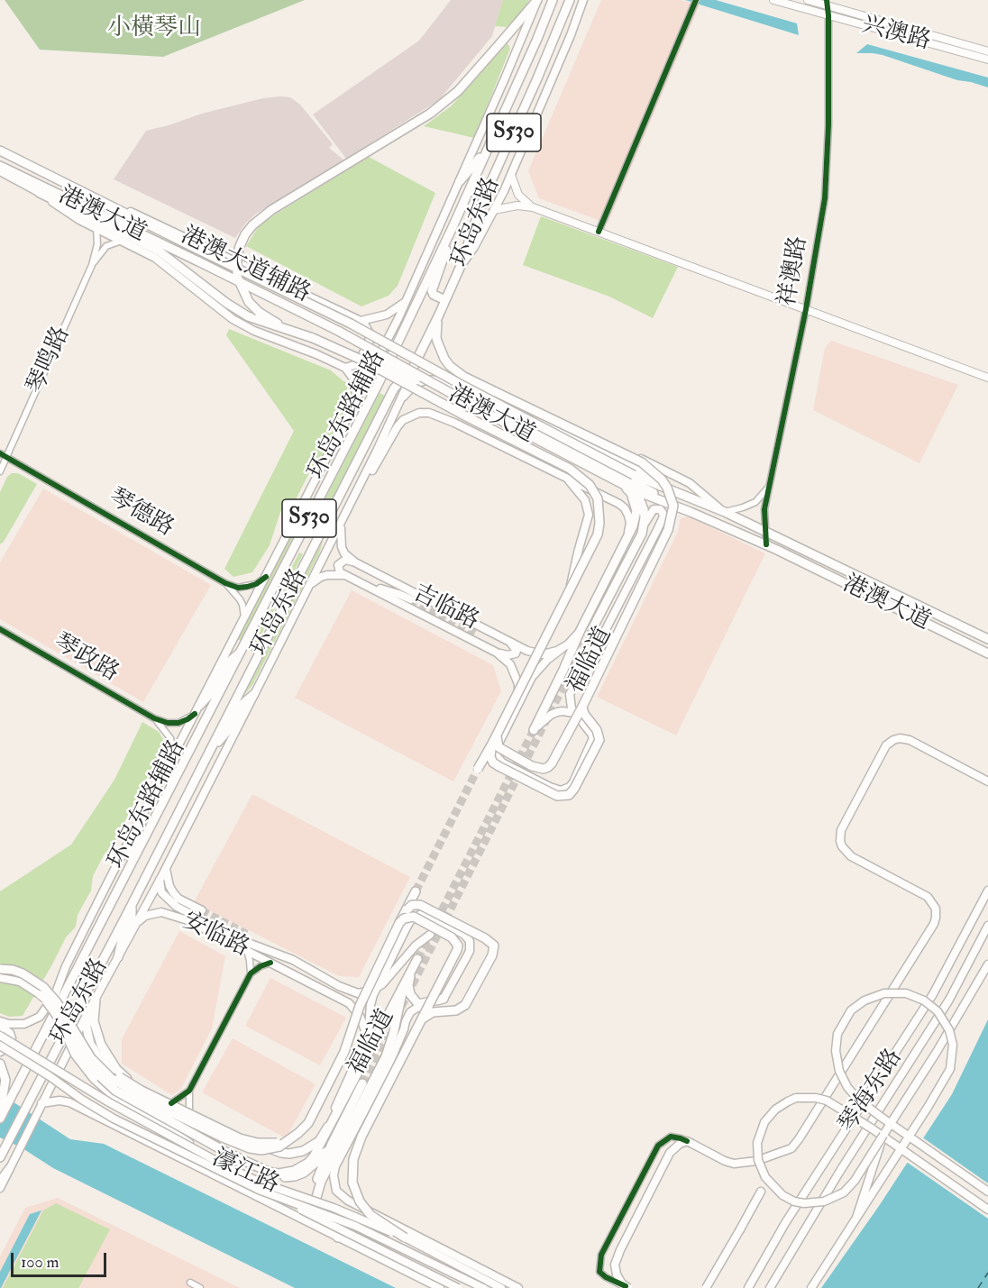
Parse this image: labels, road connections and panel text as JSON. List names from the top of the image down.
{
  "streets": {
    "main road": [
      "S530",
      "港澳大道",
      "环岛东路",
      "港澳大道辅路",
      "环岛东路辅路",
      "吉临路",
      "福临道",
      "安临路",
      "琴海东路",
      "濠江路"
    ],
    "street": [
      "兴澳路",
      "祥澳路",
      "琴鸣路",
      "琴德路",
      "琴政路"
    ]
  },
  "crossings": [
    ["兴澳路", "祥澳路"],
    ["港澳大道", "港澳大道辅路"],
    ["港澳大道", "祥澳路"],
    ["港澳大道", "福临道"],
    ["环岛东路", "环岛东路辅路"],
    ["琴鸣路", "琴德路"],
    ["环岛东路辅路", "琴德路"],
    ["环岛东路辅路", "吉临路"],
    ["环岛东路辅路", "安临路"],
    ["吉临路", "福临道"],
    ["福临道", "安临路"]
  ],
  "parks": ["小橫琴山"],
  "scale_bar": "100 m"
}
